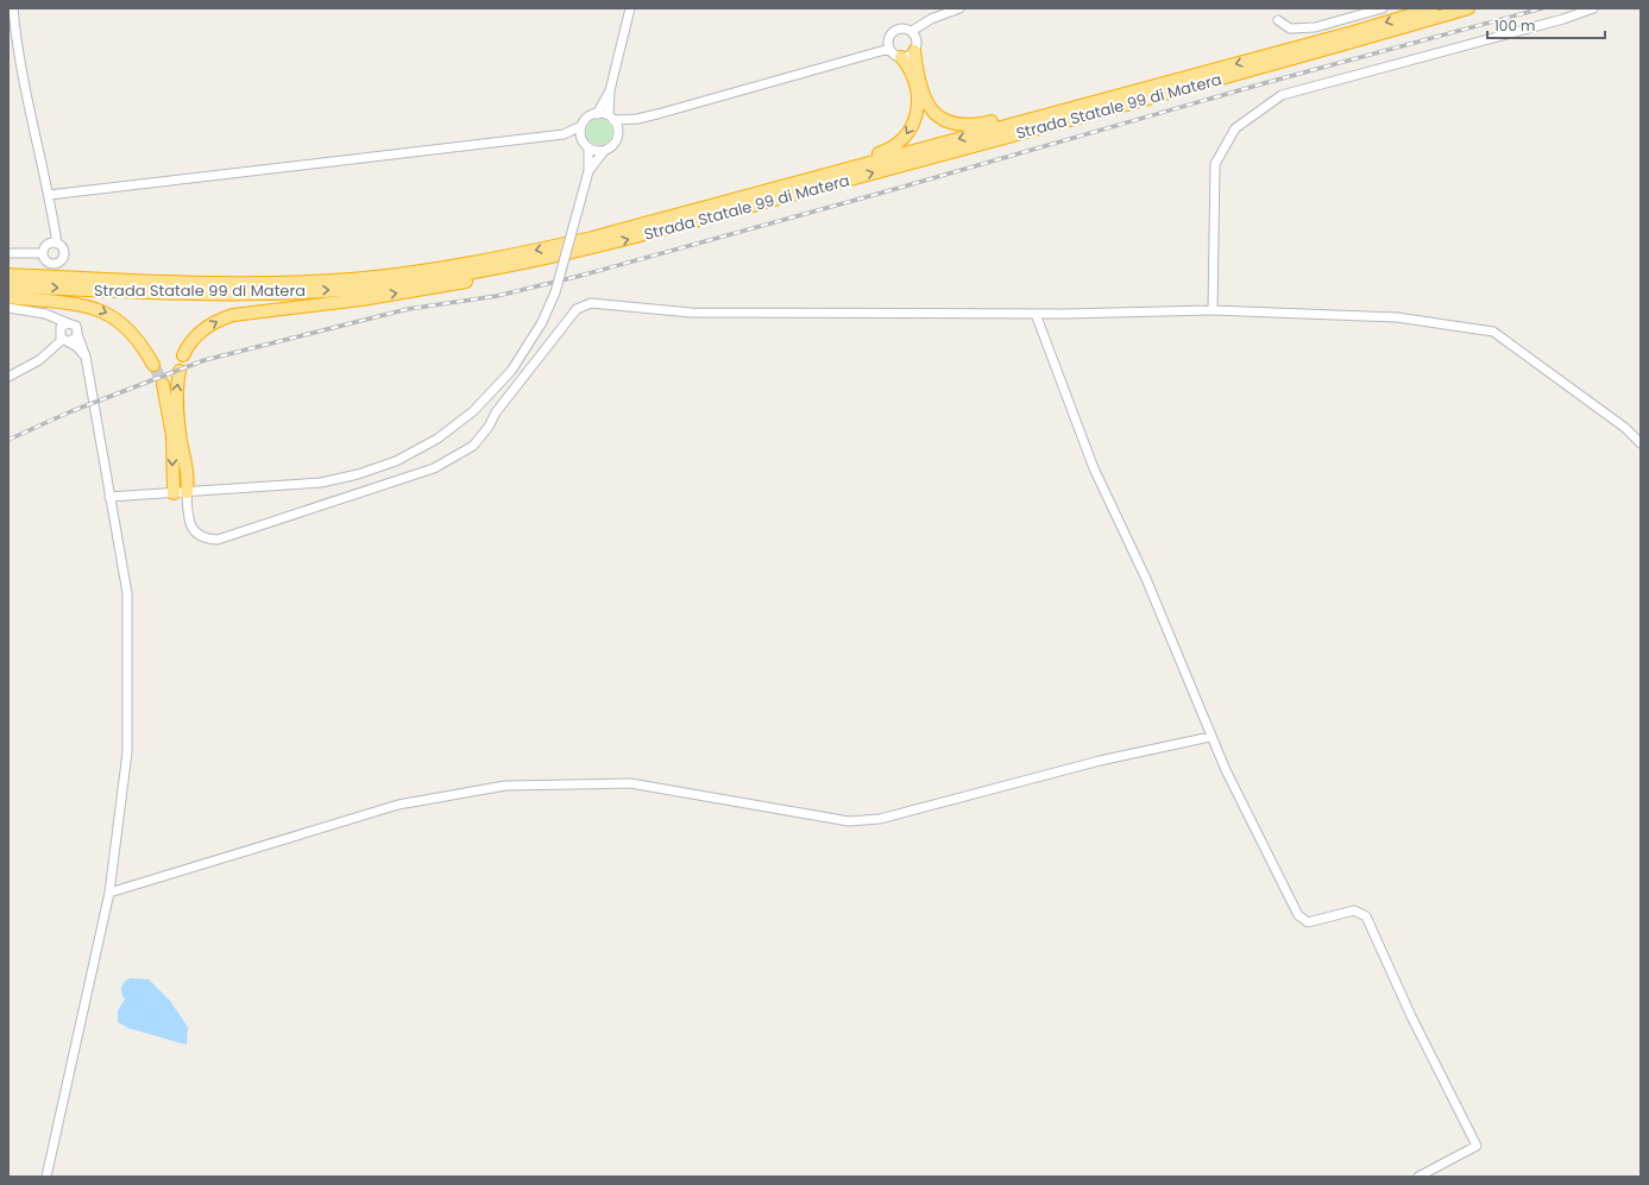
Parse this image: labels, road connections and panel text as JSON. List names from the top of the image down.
{
  "streets": {
    "highway": ["Strada Statale 99 di Matera"]
  },
  "scale_bar": "100 m"
}
